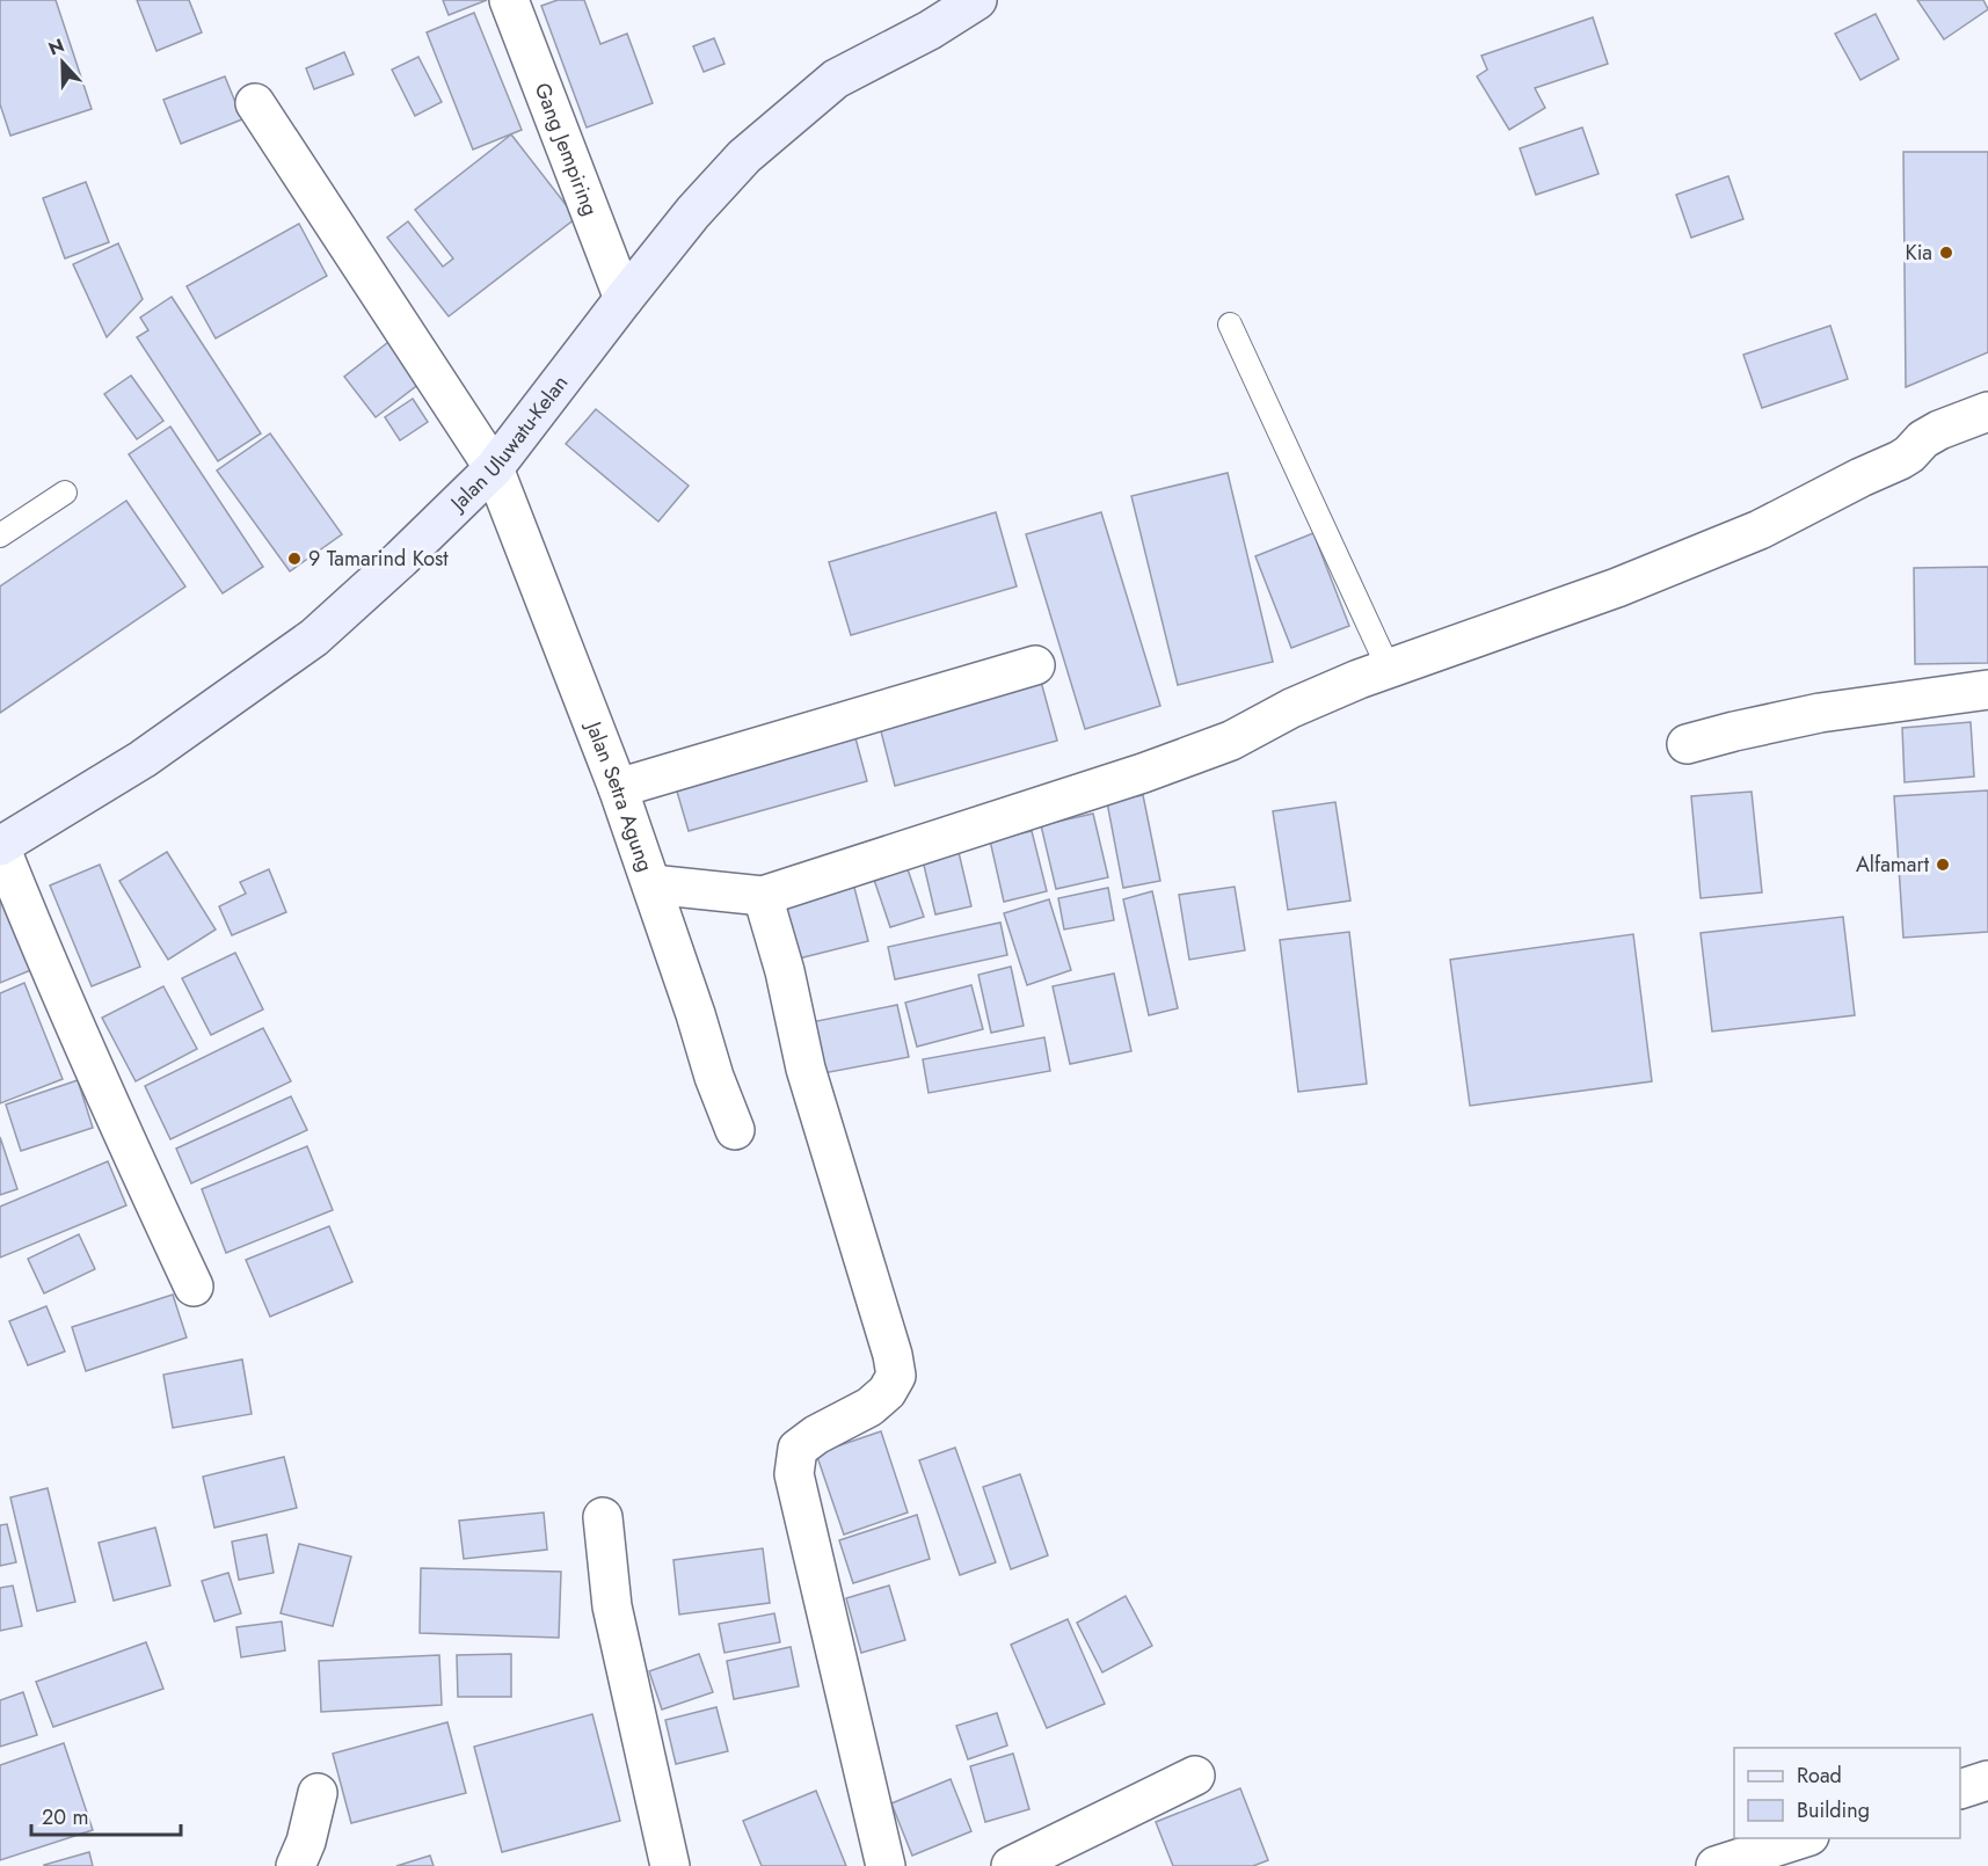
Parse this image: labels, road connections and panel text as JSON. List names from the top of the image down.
{
  "streets": {
    "street": ["Gang Jempiring", "Jalan Uluwatu-Kelan", "Jalan Setra Agung"]
  },
  "crossings": [
    ["Gang Jempiring", "Jalan Uluwatu-Kelan"],
    ["Jalan Uluwatu-Kelan", "Jalan Setra Agung"]
  ],
  "places": ["Kia", "9 Tamarind Kost", "Alfamart"],
  "legend": ["Road", "Building"],
  "scale_bar": "20 m",
  "north": "top"
}
